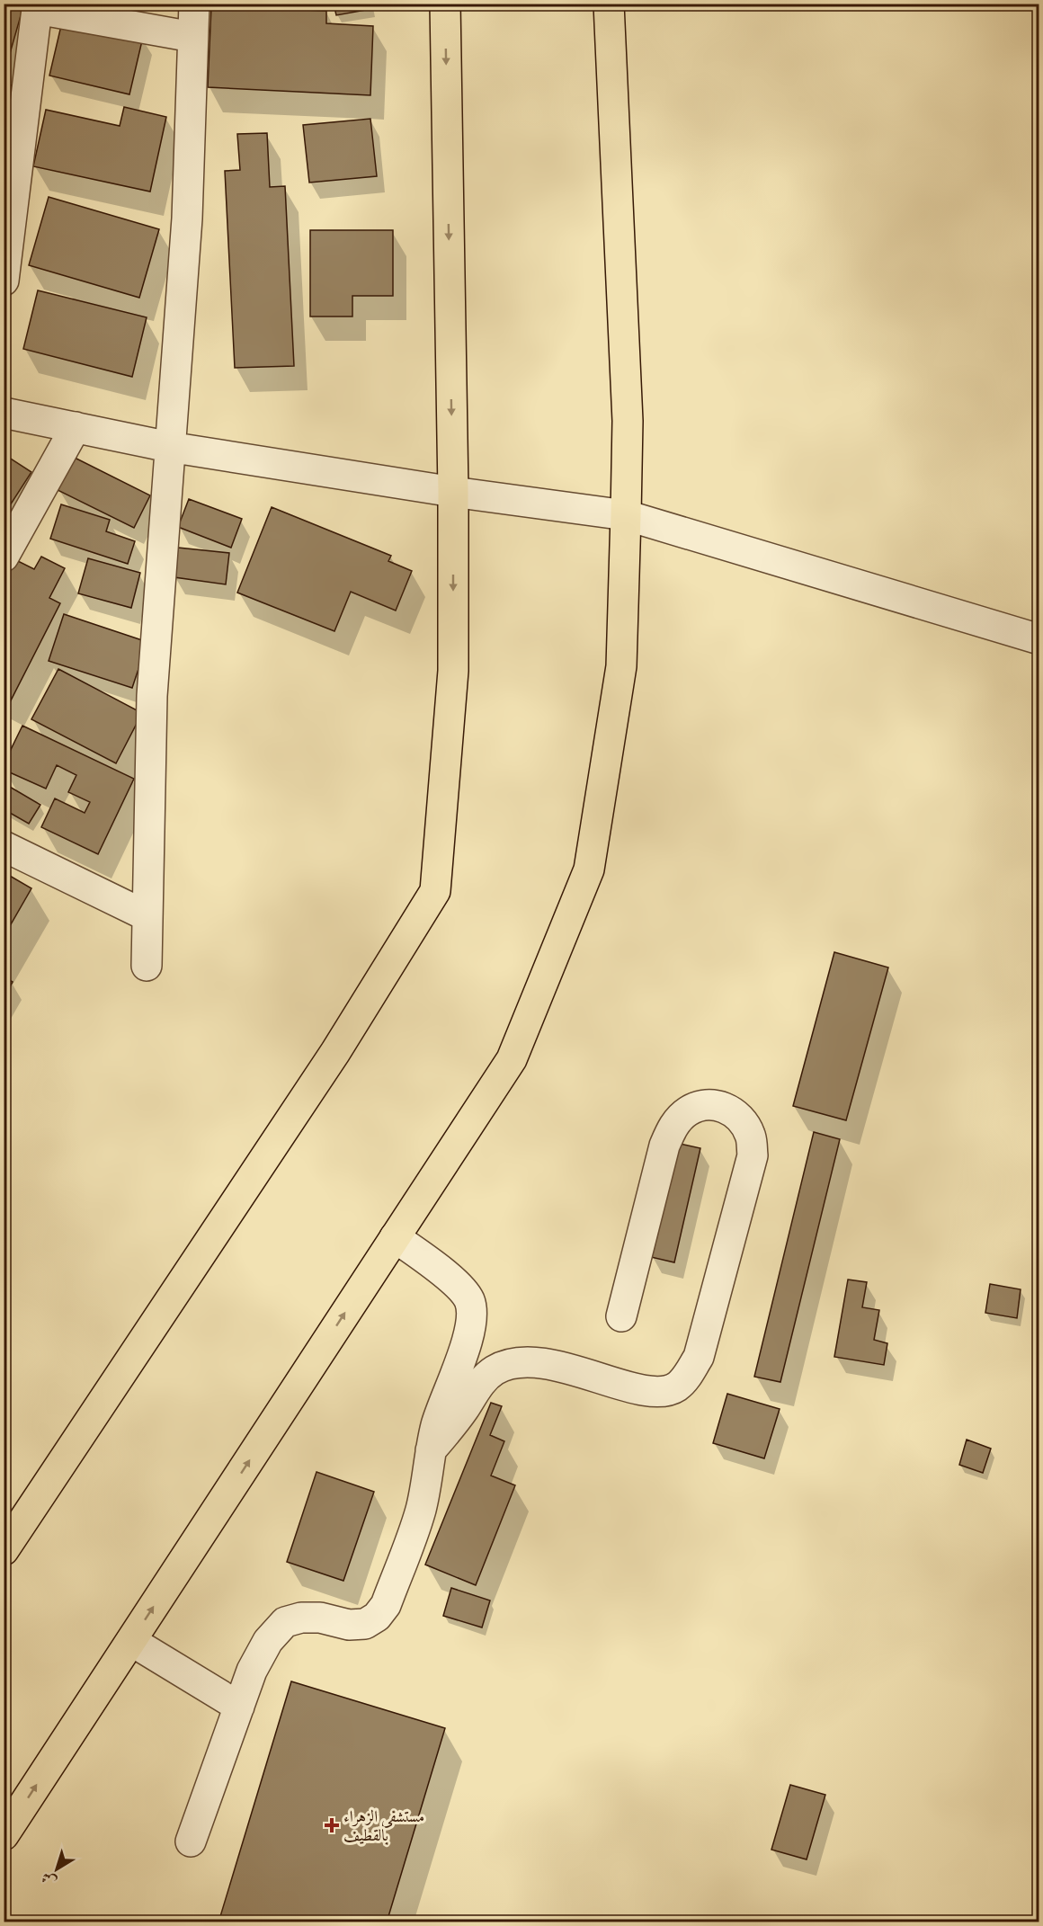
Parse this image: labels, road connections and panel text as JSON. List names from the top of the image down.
{
  "places": {
    "health": ["مستشفى الزهراء بالقطيف"]
  },
  "north": "bottom left"
}
